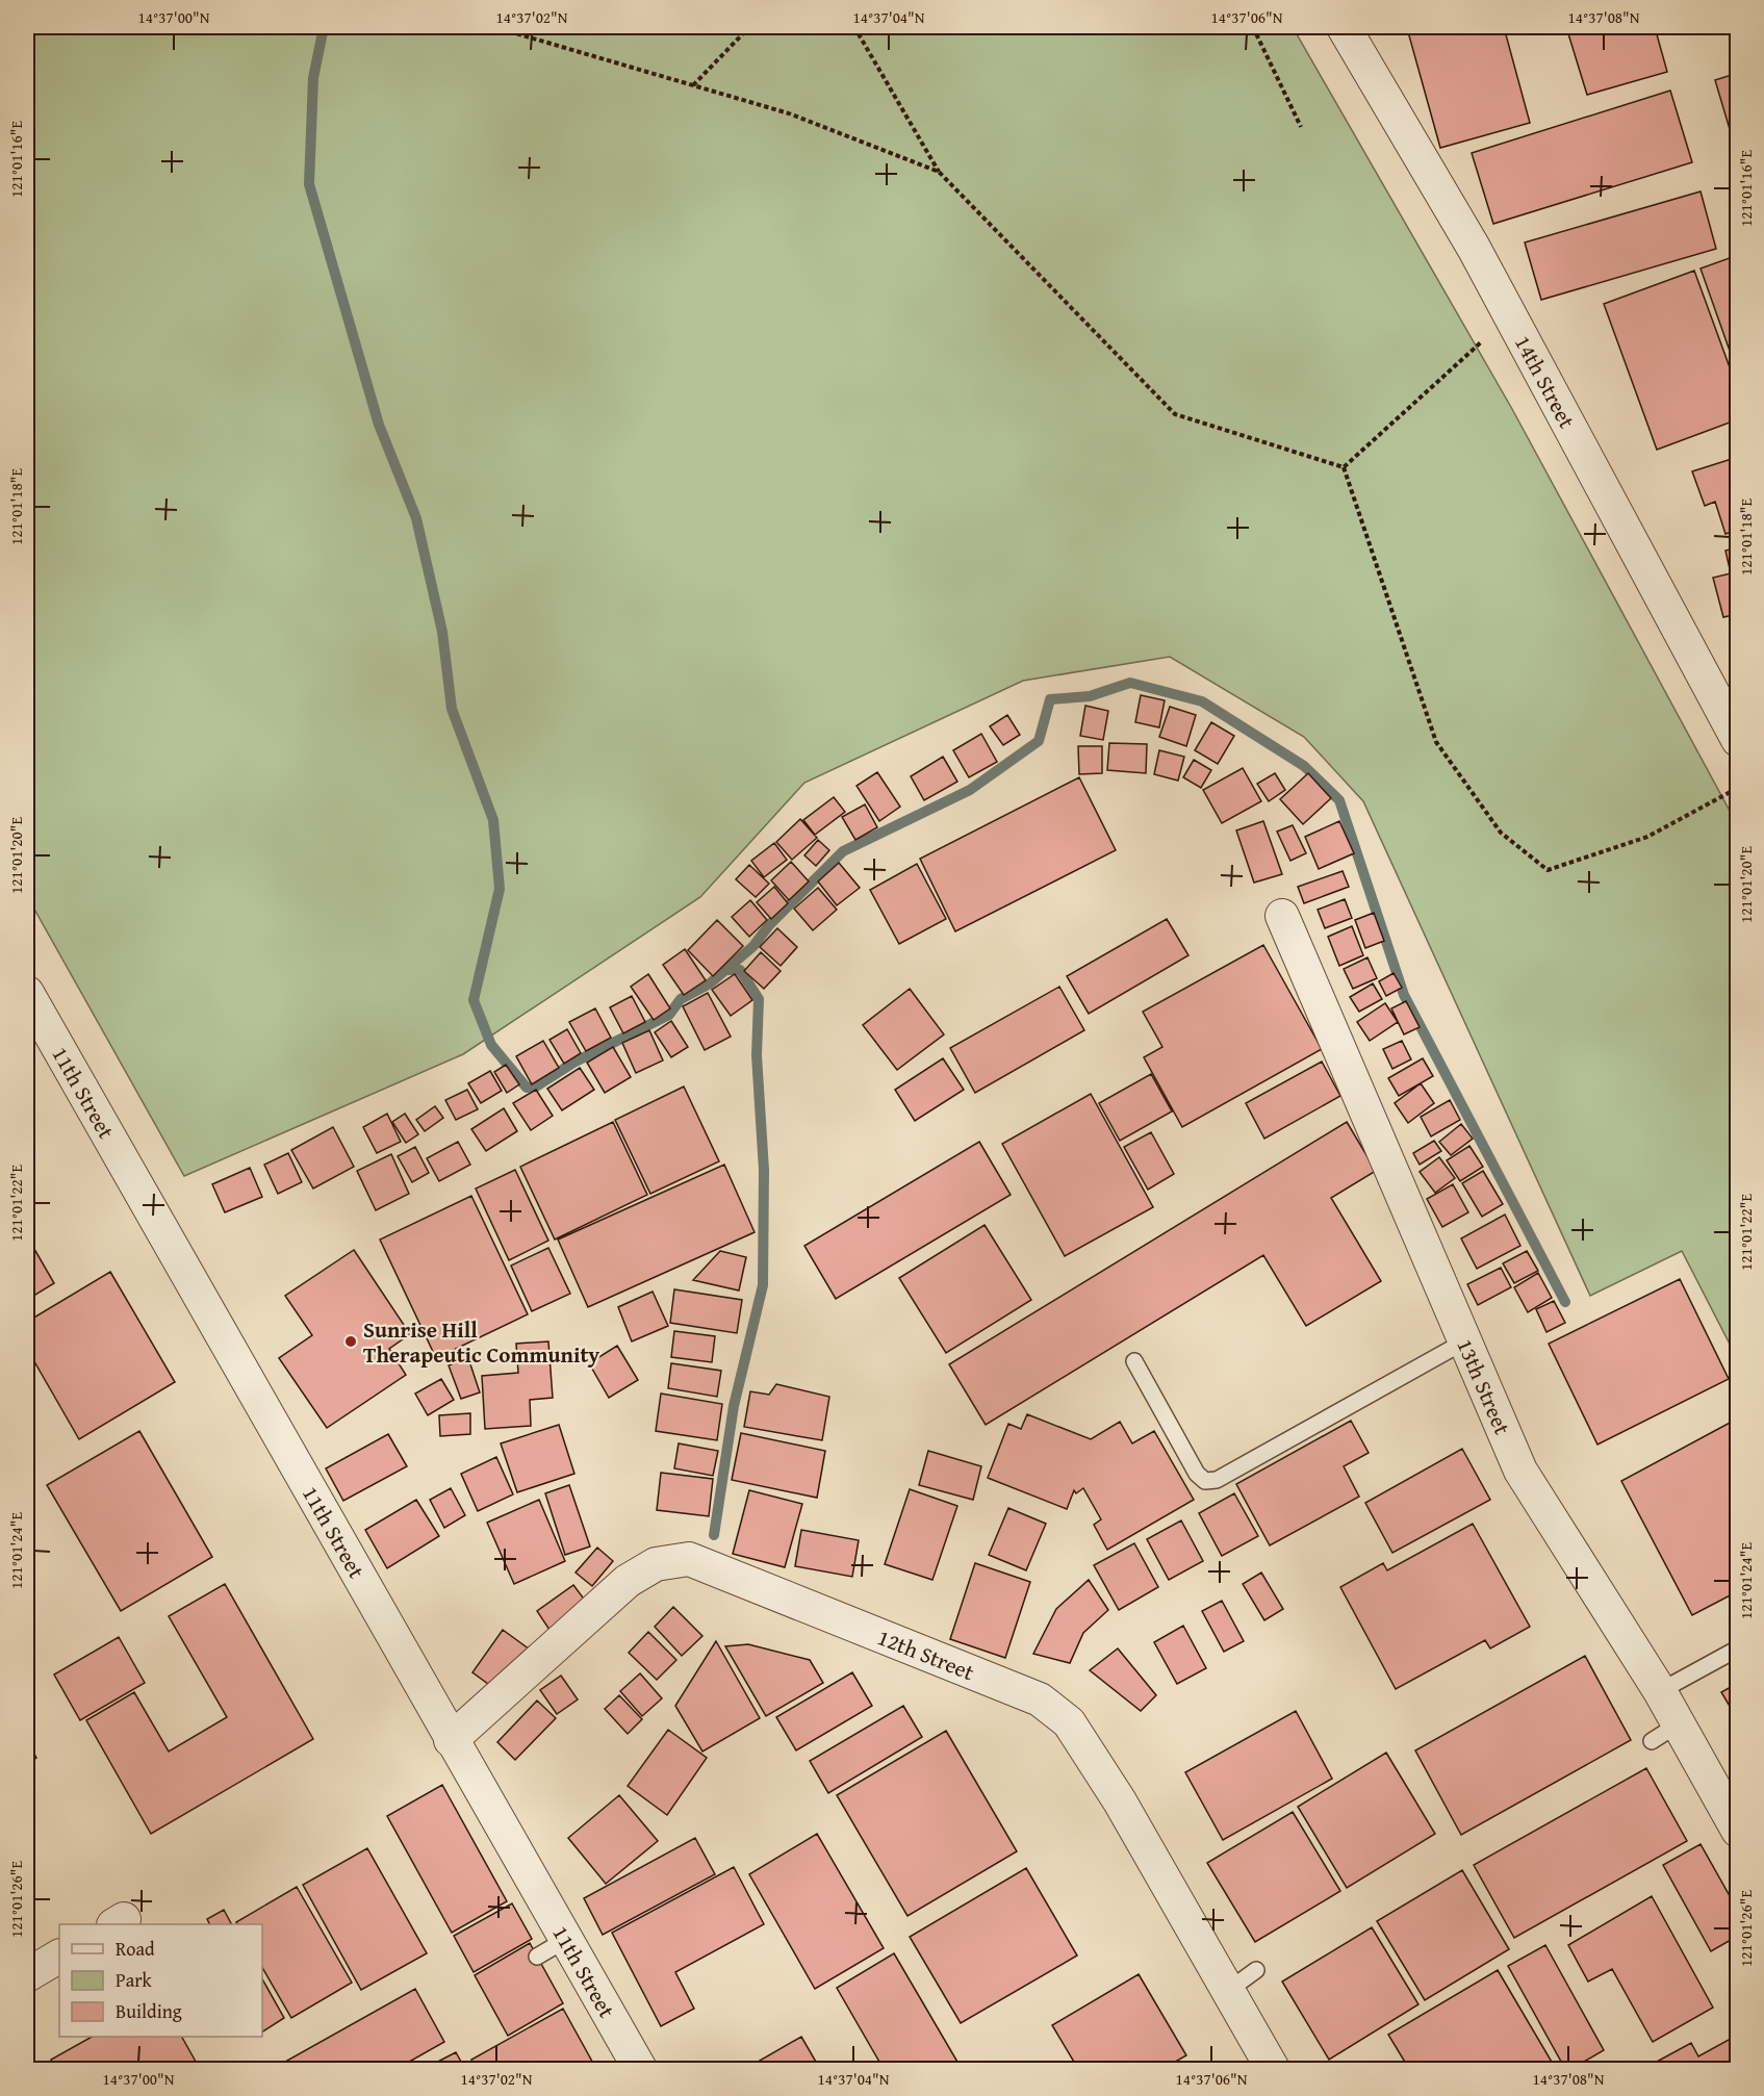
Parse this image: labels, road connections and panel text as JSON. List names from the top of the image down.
{
  "streets": {
    "street": [
      "14th Street",
      "11th Street",
      "13th Street",
      "12th Street"
    ]
  },
  "crossings": [
    ["11th Street", "12th Street"]
  ],
  "places": ["Sunrise Hill Therapeutic Community"],
  "legend": ["Road", "Park", "Building"],
  "coordinates": [
    "14°37'00\"N",
    "14°37'02\"N",
    "14°37'04\"N",
    "14°37'06\"N",
    "14°37'08\"N",
    "121°01'16\"E",
    "121°01'18\"E",
    "121°01'20\"E",
    "121°01'22\"E",
    "121°01'24\"E",
    "121°01'26\"E"
  ]
}
